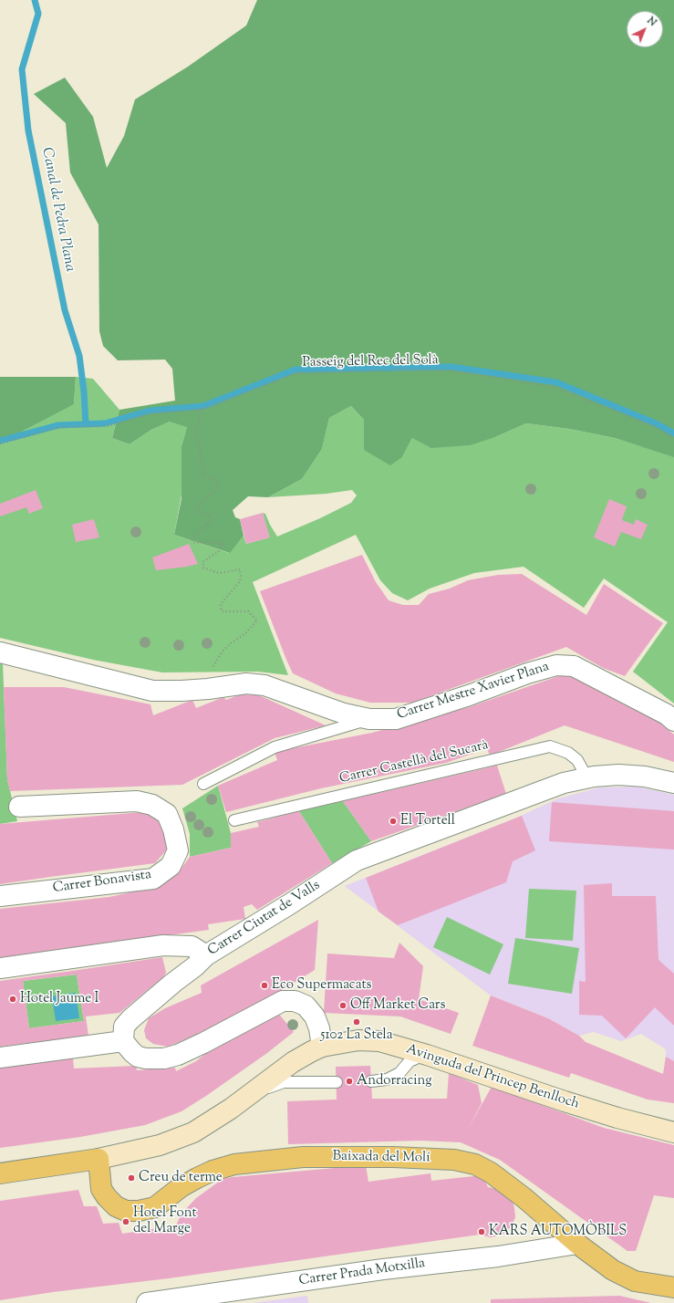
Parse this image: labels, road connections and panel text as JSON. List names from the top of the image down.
{
  "streets": {
    "main road": ["Baixada del Molí"],
    "street": [
      "Carrer Mestre Xavier Plana",
      "Carrer Bonavista",
      "Carrer Ciutat de Valls",
      "Avinguda del Princep Benlloch",
      "Carrer Prada Motxilla"
    ],
    "lane": ["Carrer Castellà del Sucarà"],
    "path": ["Passeig del Rec del Solà"]
  },
  "crossings": [
    ["Carrer Castellà del Sucarà", "Carrer Ciutat de Valls"],
    ["Baixada del Molí", "Carrer Prada Motxilla"]
  ],
  "water": ["Canal de Pedra Plana"],
  "places": [
    "El Tortell",
    "Eco Supermacats",
    "Hotel Jaume I",
    "Off Market Cars",
    "5102 La Stela",
    "Andorracing",
    "Creu de terme",
    "Hotel Font del Marge",
    "KARS AUTOMÒBILS"
  ],
  "north": "top right"
}
